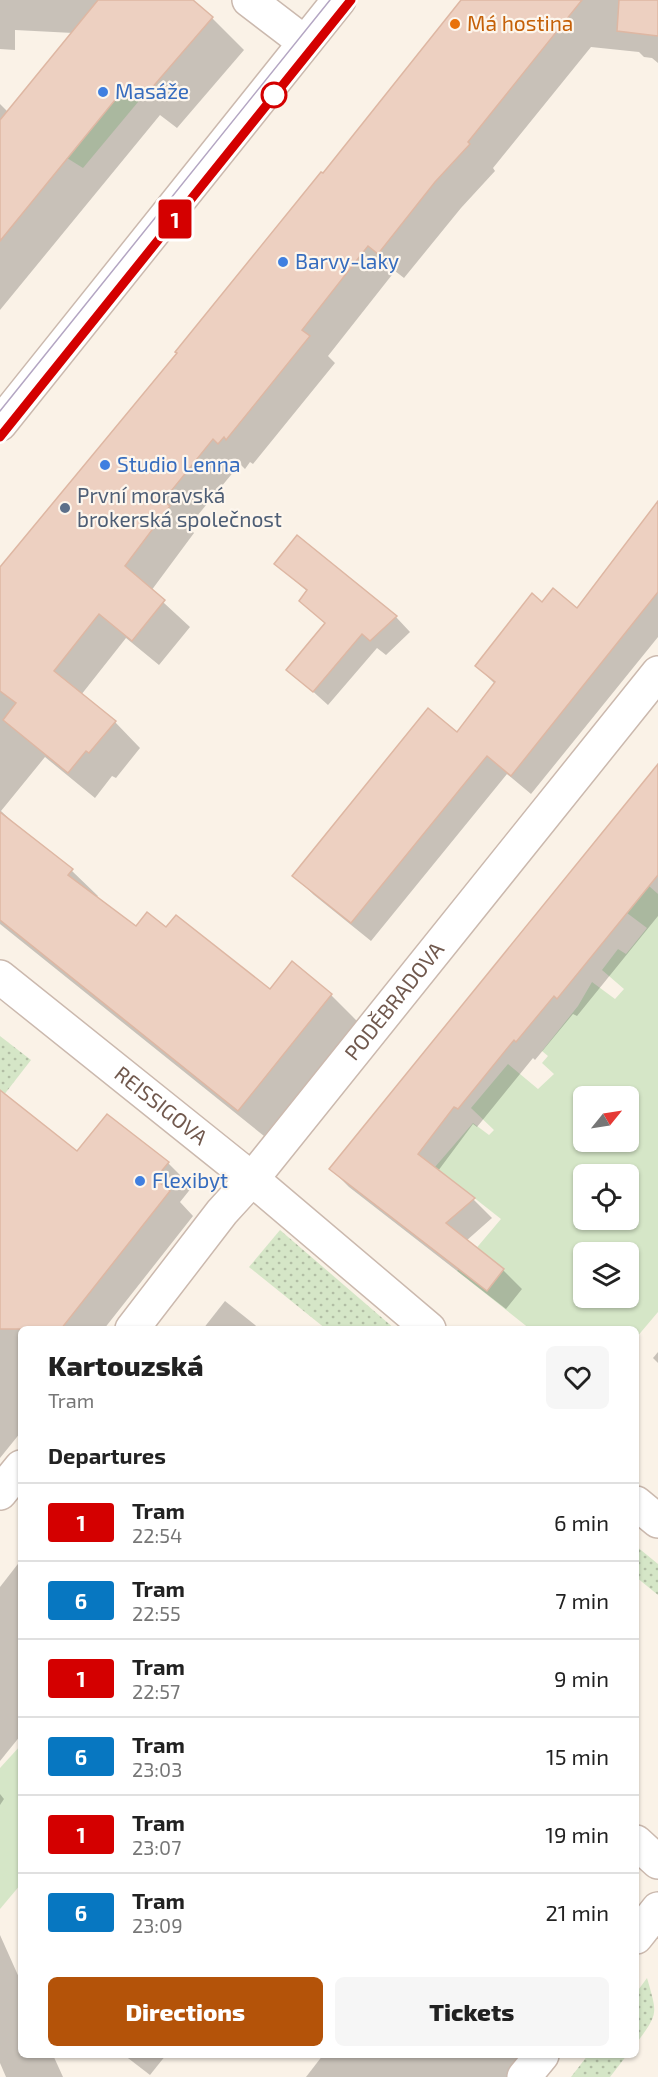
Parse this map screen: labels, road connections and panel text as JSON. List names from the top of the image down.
{
  "streets": {
    "street": ["PODĚBRADOVA", "REISSIGOVA"]
  },
  "crossings": [
    ["PODĚBRADOVA", "REISSIGOVA"]
  ],
  "places": [
    "Má hostina",
    "Masáže",
    "Barvy-laky",
    "Studio Lenna",
    "První moravská brokerská společnost",
    "Flexibyt"
  ],
  "lines": ["tram line 1"],
  "north": "top right",
  "page": {
    "on_map": "1",
    "heading": [
      ["Kartouzská", "Tram"],
      "Departures"
    ],
    "list": [
      {
        "mark": "1",
        "name": "Tram",
        "note": "22:54",
        "value": "6 min"
      },
      {
        "mark": "6",
        "name": "Tram",
        "note": "22:55",
        "value": "7 min"
      },
      {
        "mark": "1",
        "name": "Tram",
        "note": "22:57",
        "value": "9 min"
      },
      {
        "mark": "6",
        "name": "Tram",
        "note": "23:03",
        "value": "15 min"
      },
      {
        "mark": "1",
        "name": "Tram",
        "note": "23:07",
        "value": "19 min"
      },
      {
        "mark": "6",
        "name": "Tram",
        "note": "23:09",
        "value": "21 min"
      }
    ],
    "buttons": ["Directions", "Tickets"]
  }
}
